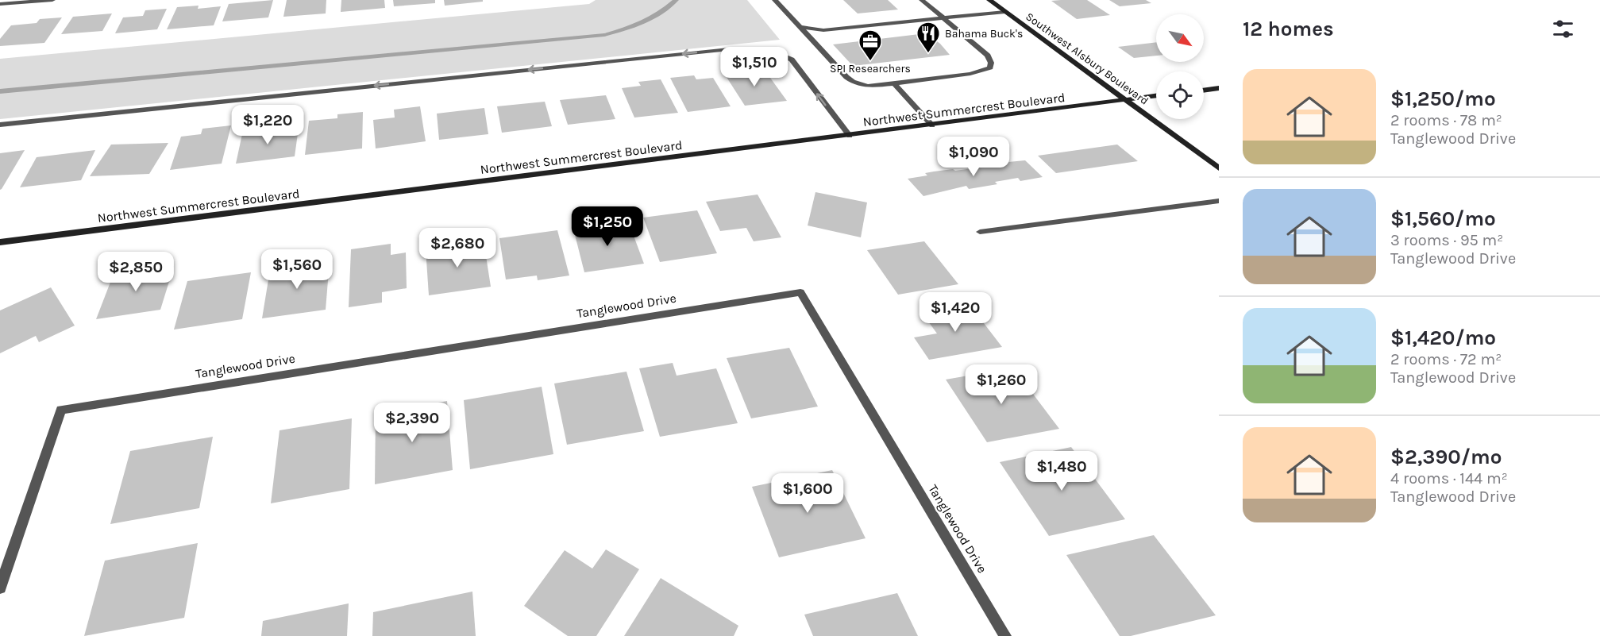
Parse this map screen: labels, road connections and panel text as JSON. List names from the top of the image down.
{
  "streets": {
    "street": ["Southwest Alsbury Boulevard", "Northwest Summercrest Boulevard", "Tanglewood Drive"]
  },
  "crossings": [
    ["Southwest Alsbury Boulevard", "Northwest Summercrest Boulevard"]
  ],
  "places": {
    "restaurant": ["Bahama Buck's"],
    "office": ["SPI Researchers"]
  },
  "north": "bottom right",
  "page": {
    "heading": "12 homes",
    "price": [
      "$1,510",
      "$1,220",
      "$1,090",
      "$1,250",
      "$2,680",
      "$1,560",
      "$2,850",
      "$1,420",
      "$1,260",
      "$2,390",
      "$1,480",
      "$1,600"
    ],
    "list": [
      {
        "name": "$1,250/mo",
        "note": "2 rooms · 78 m² · Tanglewood Drive"
      },
      {
        "name": "$1,560/mo",
        "note": "3 rooms · 95 m² · Tanglewood Drive"
      },
      {
        "name": "$1,420/mo",
        "note": "2 rooms · 72 m² · Tanglewood Drive"
      },
      {
        "name": "$2,390/mo",
        "note": "4 rooms · 144 m² · Tanglewood Drive"
      }
    ]
  }
}
